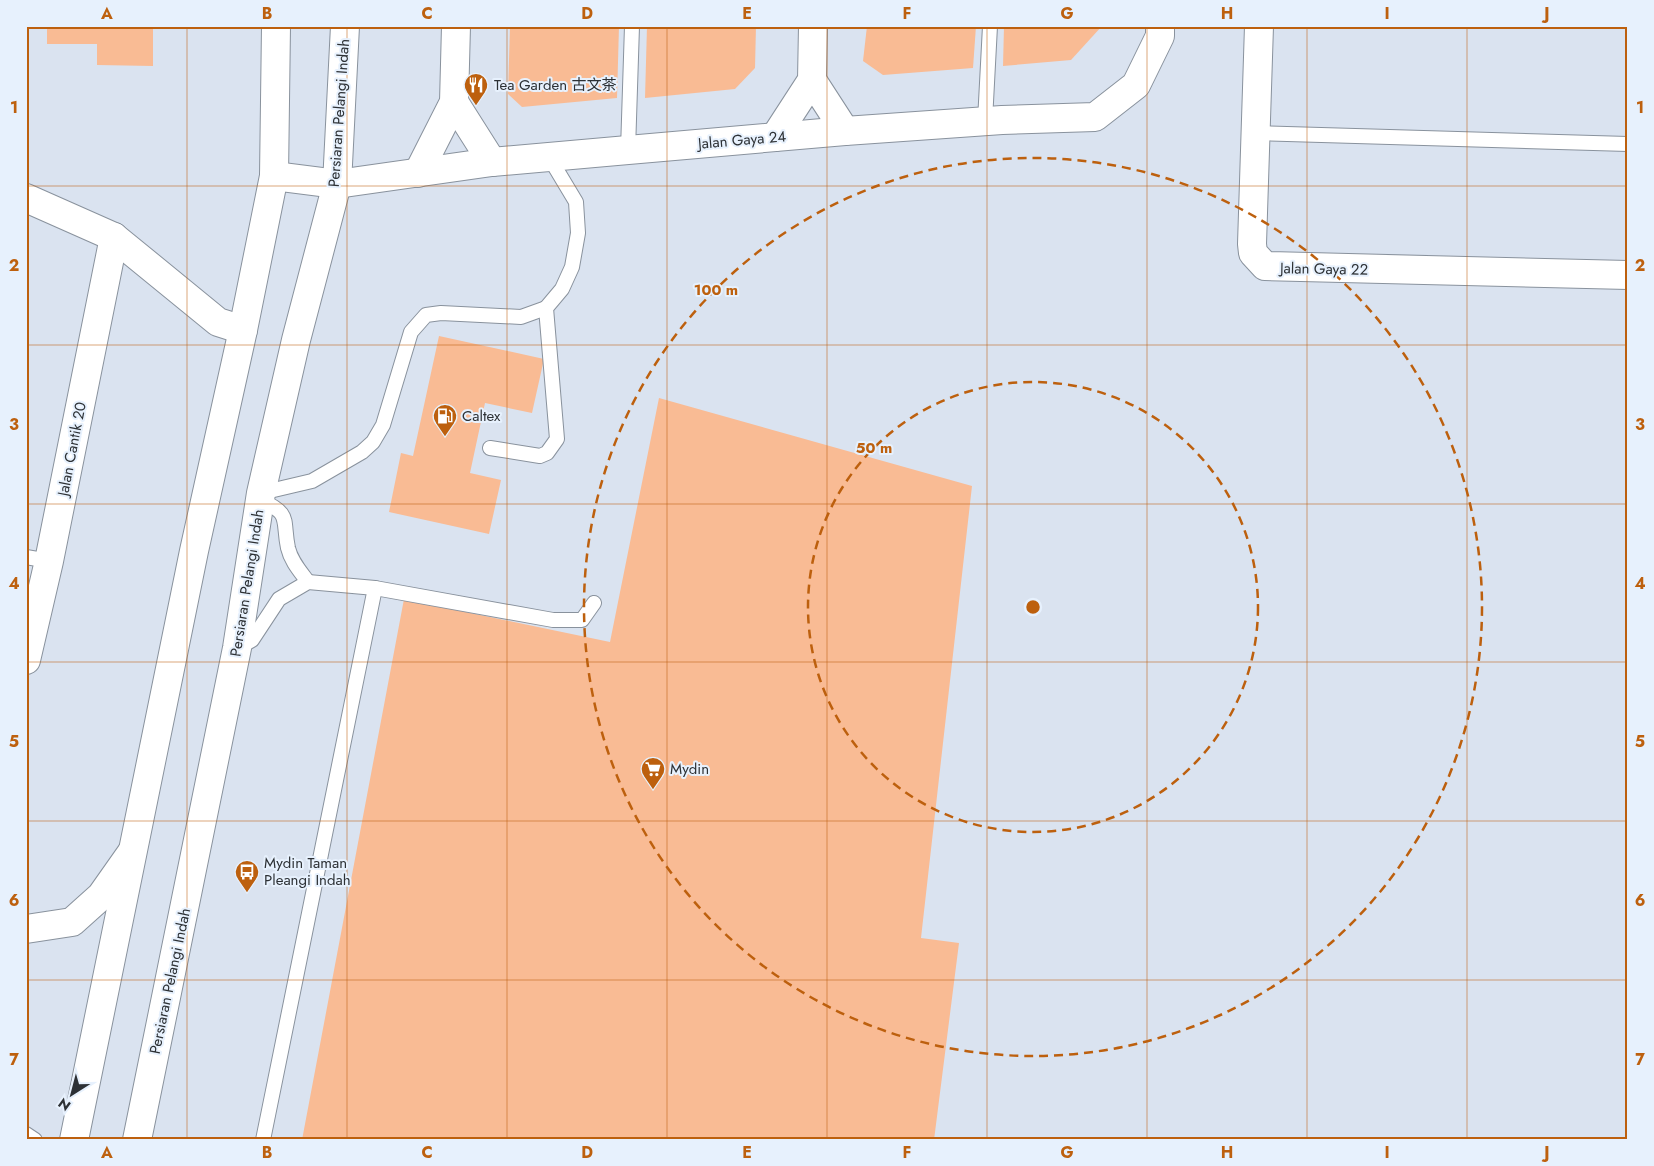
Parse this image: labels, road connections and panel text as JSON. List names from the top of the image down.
{
  "streets": {
    "street": [
      "Persiaran Pelangi Indah",
      "Jalan Gaya 24",
      "Jalan Gaya 22",
      "Jalan Cantik 20"
    ]
  },
  "crossings": [
    ["Persiaran Pelangi Indah", "Jalan Gaya 24"]
  ],
  "places": {
    "restaurant": ["Tea Garden 古文茶"],
    "fuel station": ["Caltex"],
    "supermarket": ["Mydin"],
    "bus stop": ["Mydin Taman Pleangi Indah"]
  },
  "north": "bottom left",
  "grid": {
    "columns": [
      "A",
      "B",
      "C",
      "D",
      "E",
      "F",
      "G",
      "H",
      "I",
      "J"
    ],
    "rows": [
      "1",
      "2",
      "3",
      "4",
      "5",
      "6",
      "7"
    ]
  },
  "rings": ["100 m", "50 m"]
}
